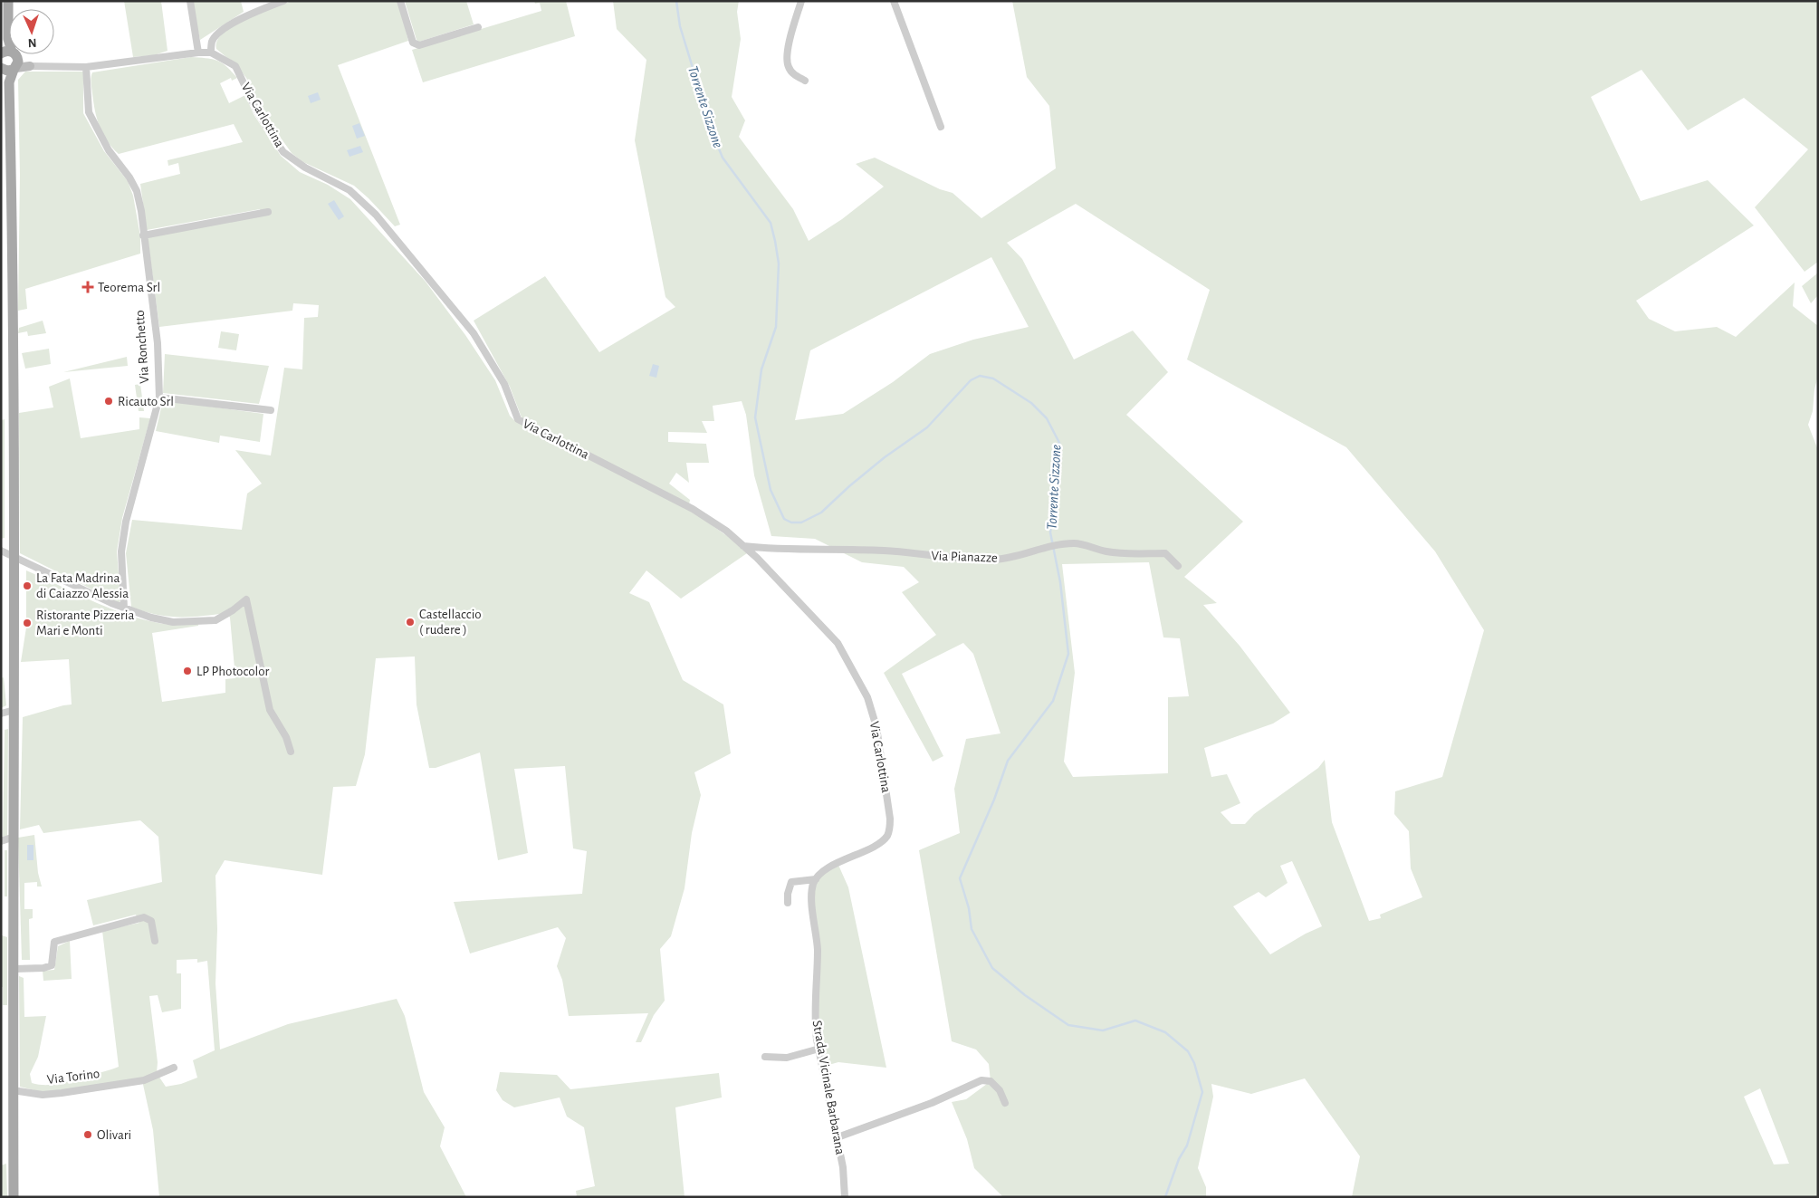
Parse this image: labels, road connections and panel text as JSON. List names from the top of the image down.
{
  "streets": {
    "street": [
      "Via Carlottina",
      "Via Ronchetto",
      "Via Pianazze",
      "Via Torino",
      "Strada Vicinale Barbarana"
    ]
  },
  "crossings": [
    ["Via Carlottina", "Via Ronchetto"],
    ["Via Carlottina", "Via Pianazze"],
    ["Via Carlottina", "Strada Vicinale Barbarana"]
  ],
  "water": ["Torrente Sizzone"],
  "places": {
    "health": ["Teorema Srl"],
    "other": [
      "Ricauto Srl",
      "La Fata Madrina di Caiazzo Alessia",
      "Castellaccio ( rudere )",
      "Ristorante Pizzeria Mari e Monti",
      "LP Photocolor",
      "Olivari"
    ]
  },
  "north": "bottom"
}
